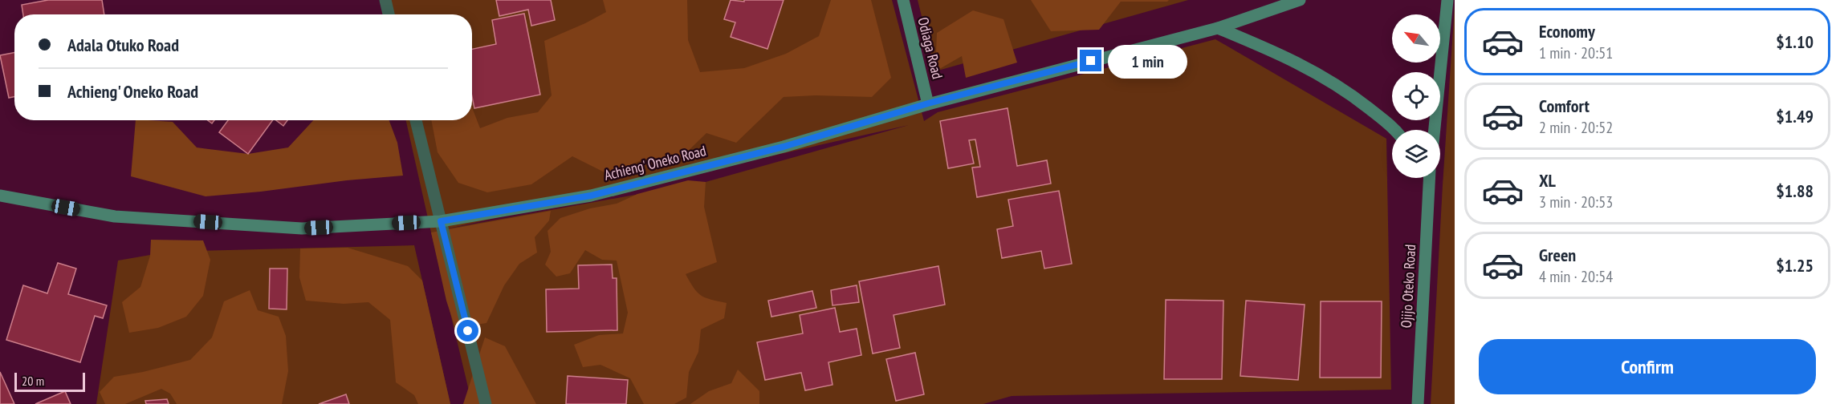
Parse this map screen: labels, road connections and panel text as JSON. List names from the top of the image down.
{
  "streets": {
    "main road": ["Odiaga Road", "Achieng' Oneko Road", "Ojijo Oteko Road"]
  },
  "crossings": [
    ["Odiaga Road", "Achieng' Oneko Road"]
  ],
  "scale_bar": "20 m",
  "north": "top left",
  "page": {
    "list": [
      {
        "name": "Economy",
        "note": "1 min · 20:51",
        "value": "$1.10"
      },
      {
        "name": "Comfort",
        "note": "2 min · 20:52",
        "value": "$1.49"
      },
      {
        "name": "XL",
        "note": "3 min · 20:53",
        "value": "$1.88"
      },
      {
        "name": "Green",
        "note": "4 min · 20:54",
        "value": "$1.25"
      }
    ],
    "banner": ["Adala Otuko Road", "Achieng' Oneko Road"],
    "bubble": "1 min",
    "buttons": "Confirm",
    "scale": "20 m"
  }
}
